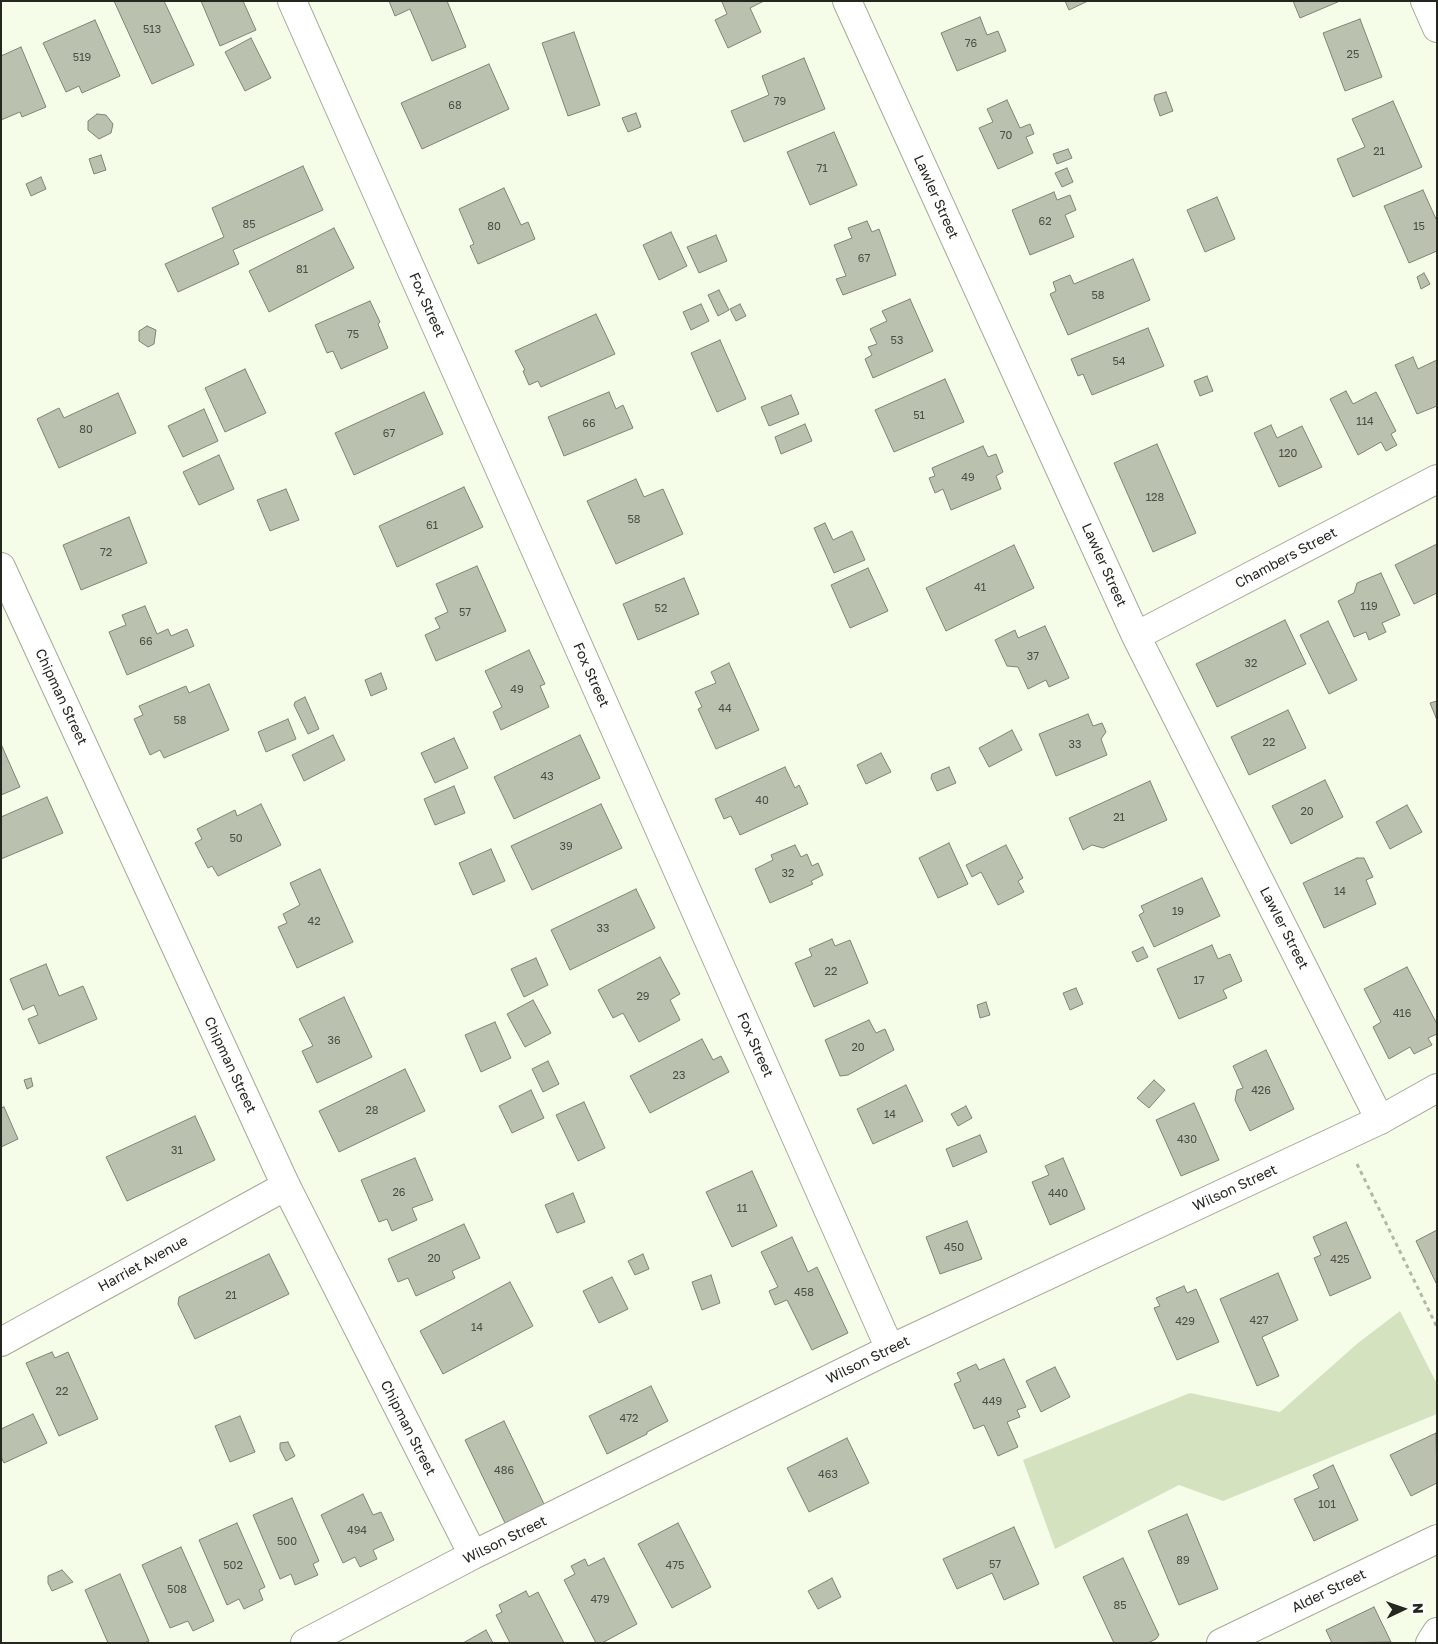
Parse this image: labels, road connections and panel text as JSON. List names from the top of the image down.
{
  "streets": {
    "street": [
      "Lawler Street",
      "Fox Street",
      "Chambers Street",
      "Chipman Street",
      "Wilson Street",
      "Harriet Avenue",
      "Alder Street"
    ]
  },
  "crossings": [
    ["Lawler Street", "Chambers Street"],
    ["Lawler Street", "Wilson Street"],
    ["Fox Street", "Wilson Street"],
    ["Chipman Street", "Wilson Street"],
    ["Chipman Street", "Harriet Avenue"]
  ],
  "house_numbers": [
    "513",
    "76",
    "25",
    "519",
    "79",
    "68",
    "70",
    "21",
    "71",
    "62",
    "85",
    "80",
    "15",
    "67",
    "81",
    "58",
    "75",
    "53",
    "54",
    "51",
    "114",
    "66",
    "80",
    "67",
    "120",
    "49",
    "128",
    "58",
    "61",
    "72",
    "41",
    "119",
    "52",
    "57",
    "66",
    "37",
    "32",
    "49",
    "44",
    "58",
    "22",
    "33",
    "43",
    "40",
    "20",
    "21",
    "50",
    "39",
    "32",
    "14",
    "19",
    "42",
    "33",
    "22",
    "17",
    "29",
    "416",
    "36",
    "20",
    "23",
    "426",
    "28",
    "14",
    "430",
    "31",
    "26",
    "440",
    "11",
    "450",
    "20",
    "425",
    "458",
    "21",
    "427",
    "429",
    "14",
    "22",
    "449",
    "472",
    "486",
    "463",
    "101",
    "494",
    "500",
    "89",
    "57",
    "502",
    "475",
    "508",
    "479",
    "85"
  ],
  "north": "right"
}
